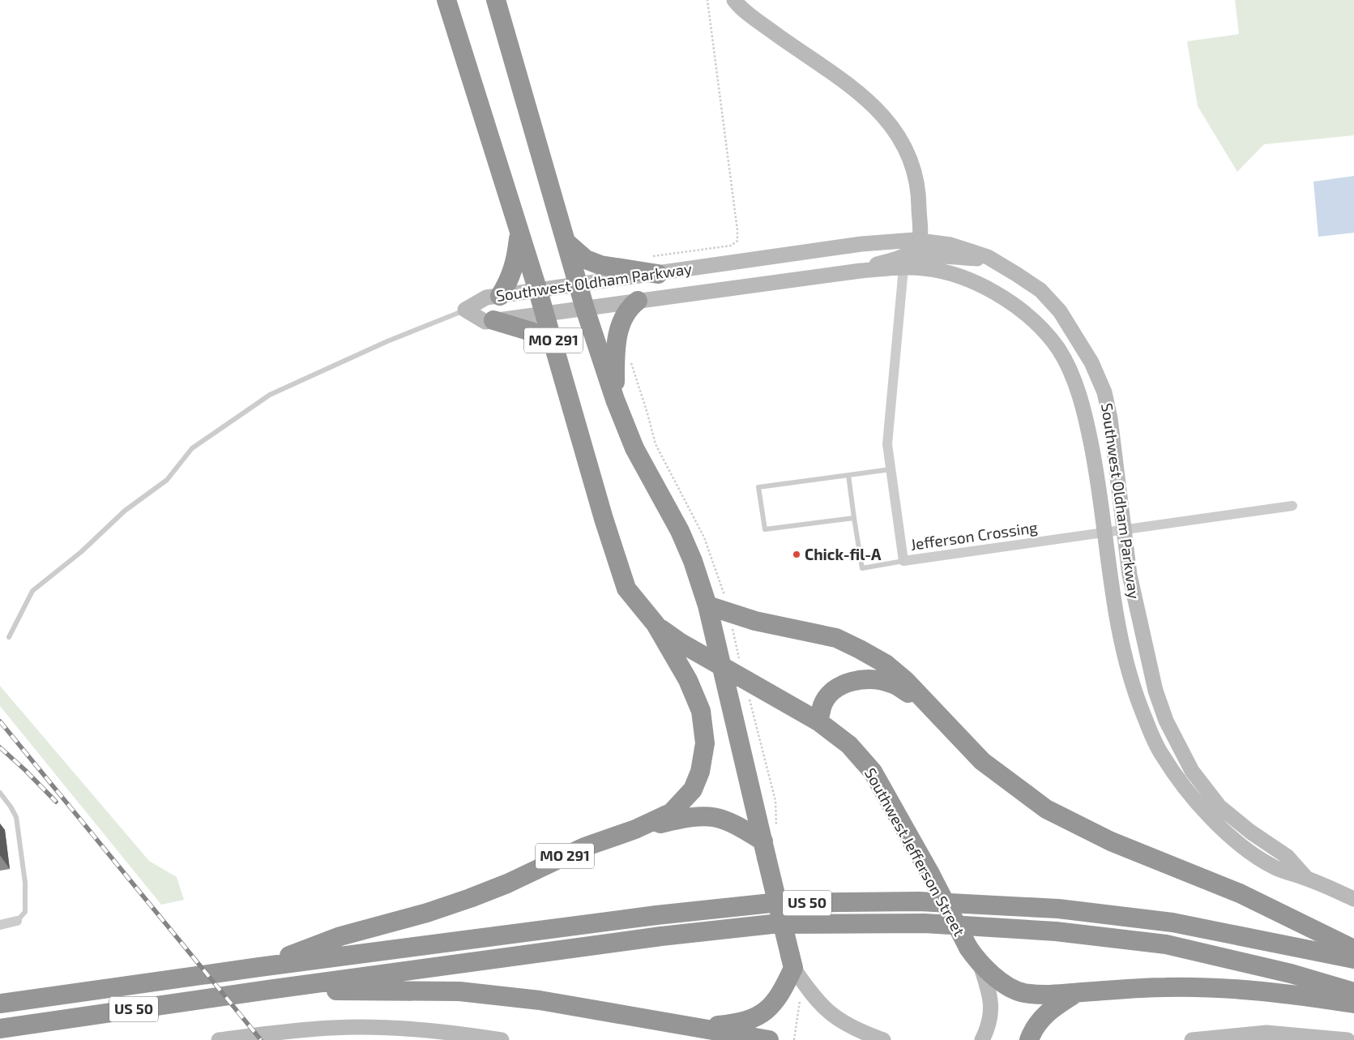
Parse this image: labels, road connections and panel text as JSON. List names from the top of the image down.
{
  "streets": {
    "highway": ["MO 291", "Southwest Jefferson Street", "US 50"],
    "street": ["Southwest Oldham Parkway", "Jefferson Crossing"]
  },
  "crossings": [
    ["Southwest Oldham Parkway", "MO 291"],
    ["Southwest Oldham Parkway", "Jefferson Crossing"],
    ["MO 291", "Southwest Jefferson Street"],
    ["MO 291", "US 50"]
  ],
  "places": ["Chick-fil-A"]
}
